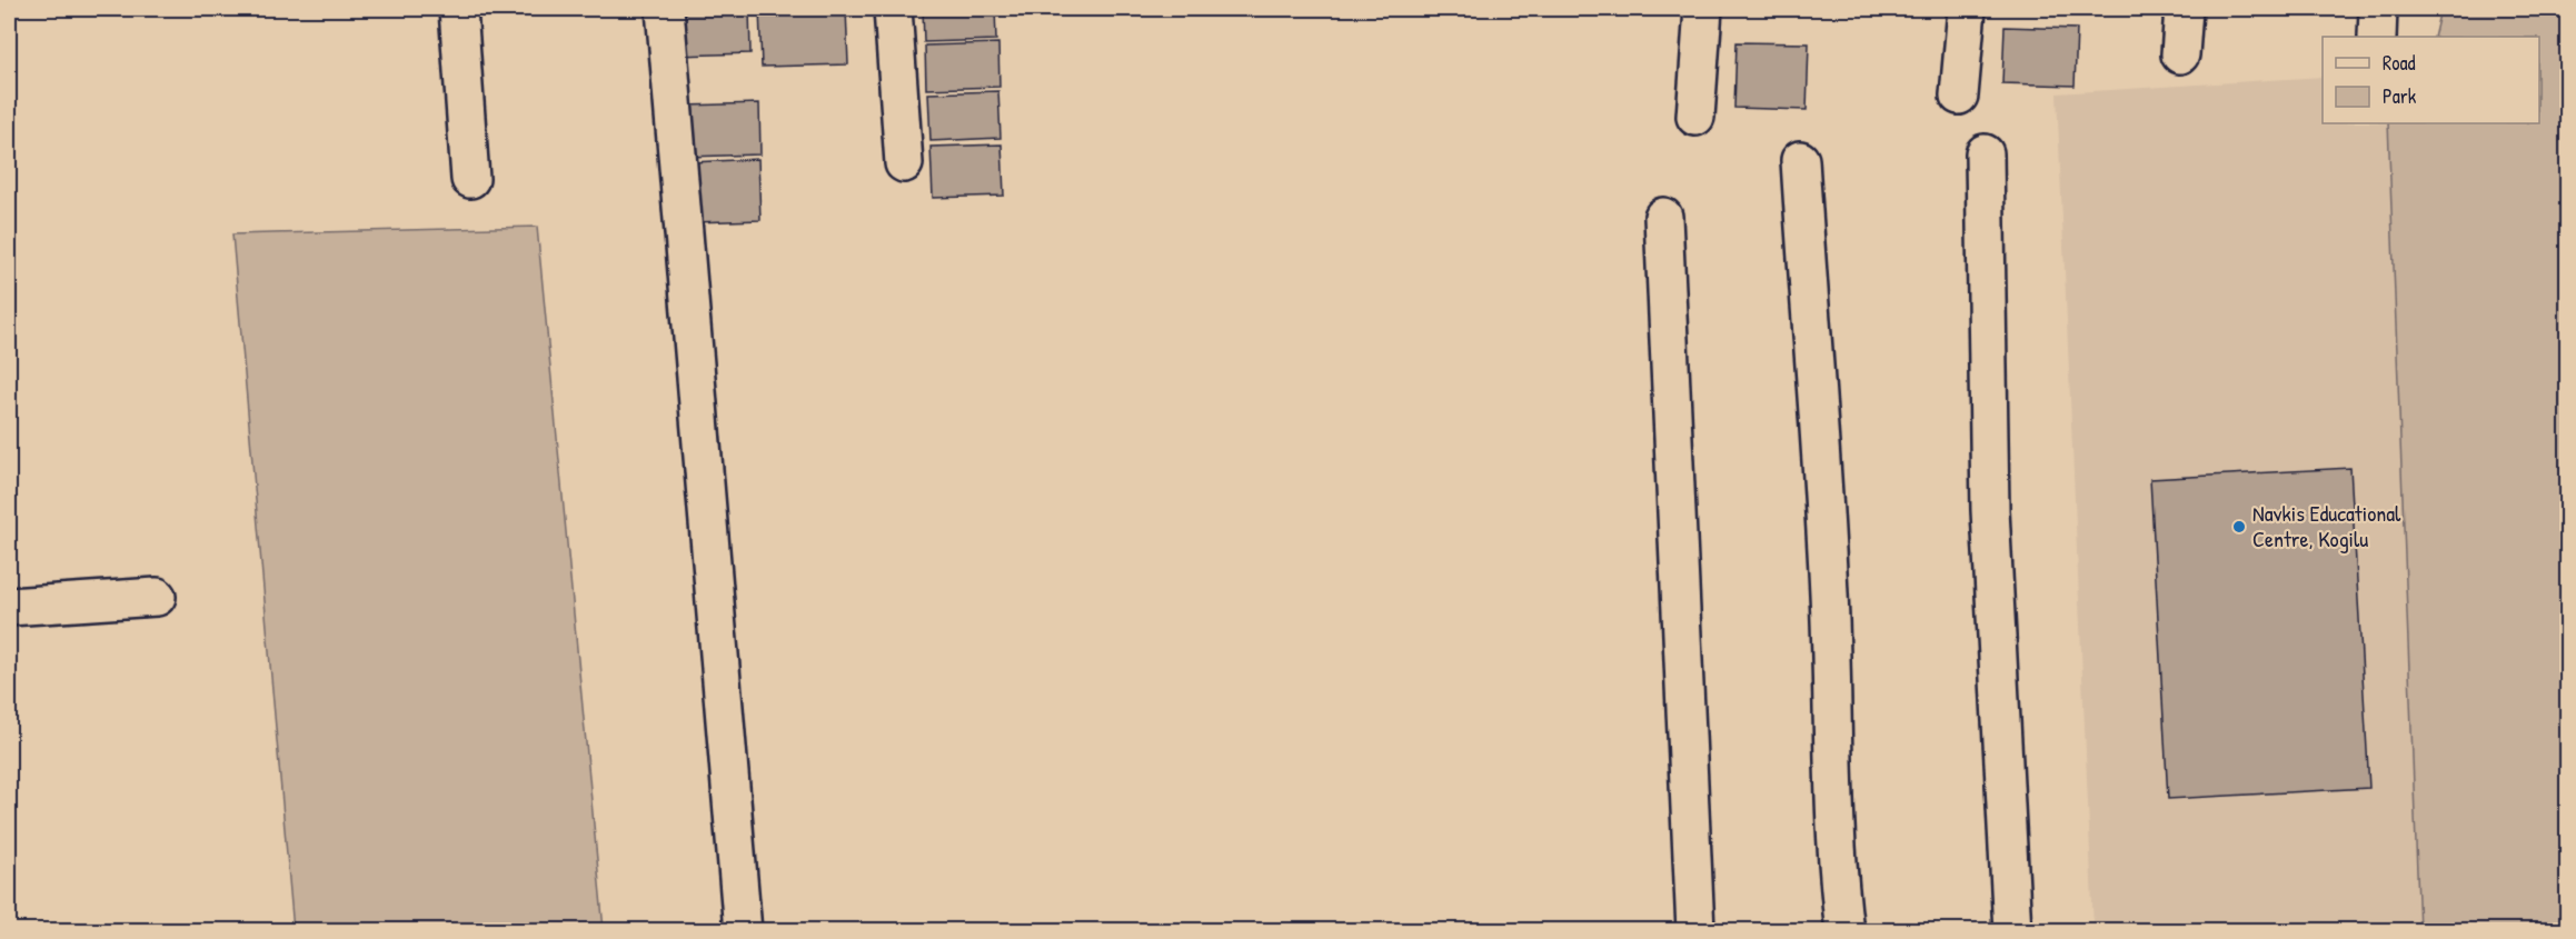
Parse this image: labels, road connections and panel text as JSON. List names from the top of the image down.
{
  "places": ["Navkis Educational Centre, Kogilu"],
  "legend": ["Road", "Park"]
}
